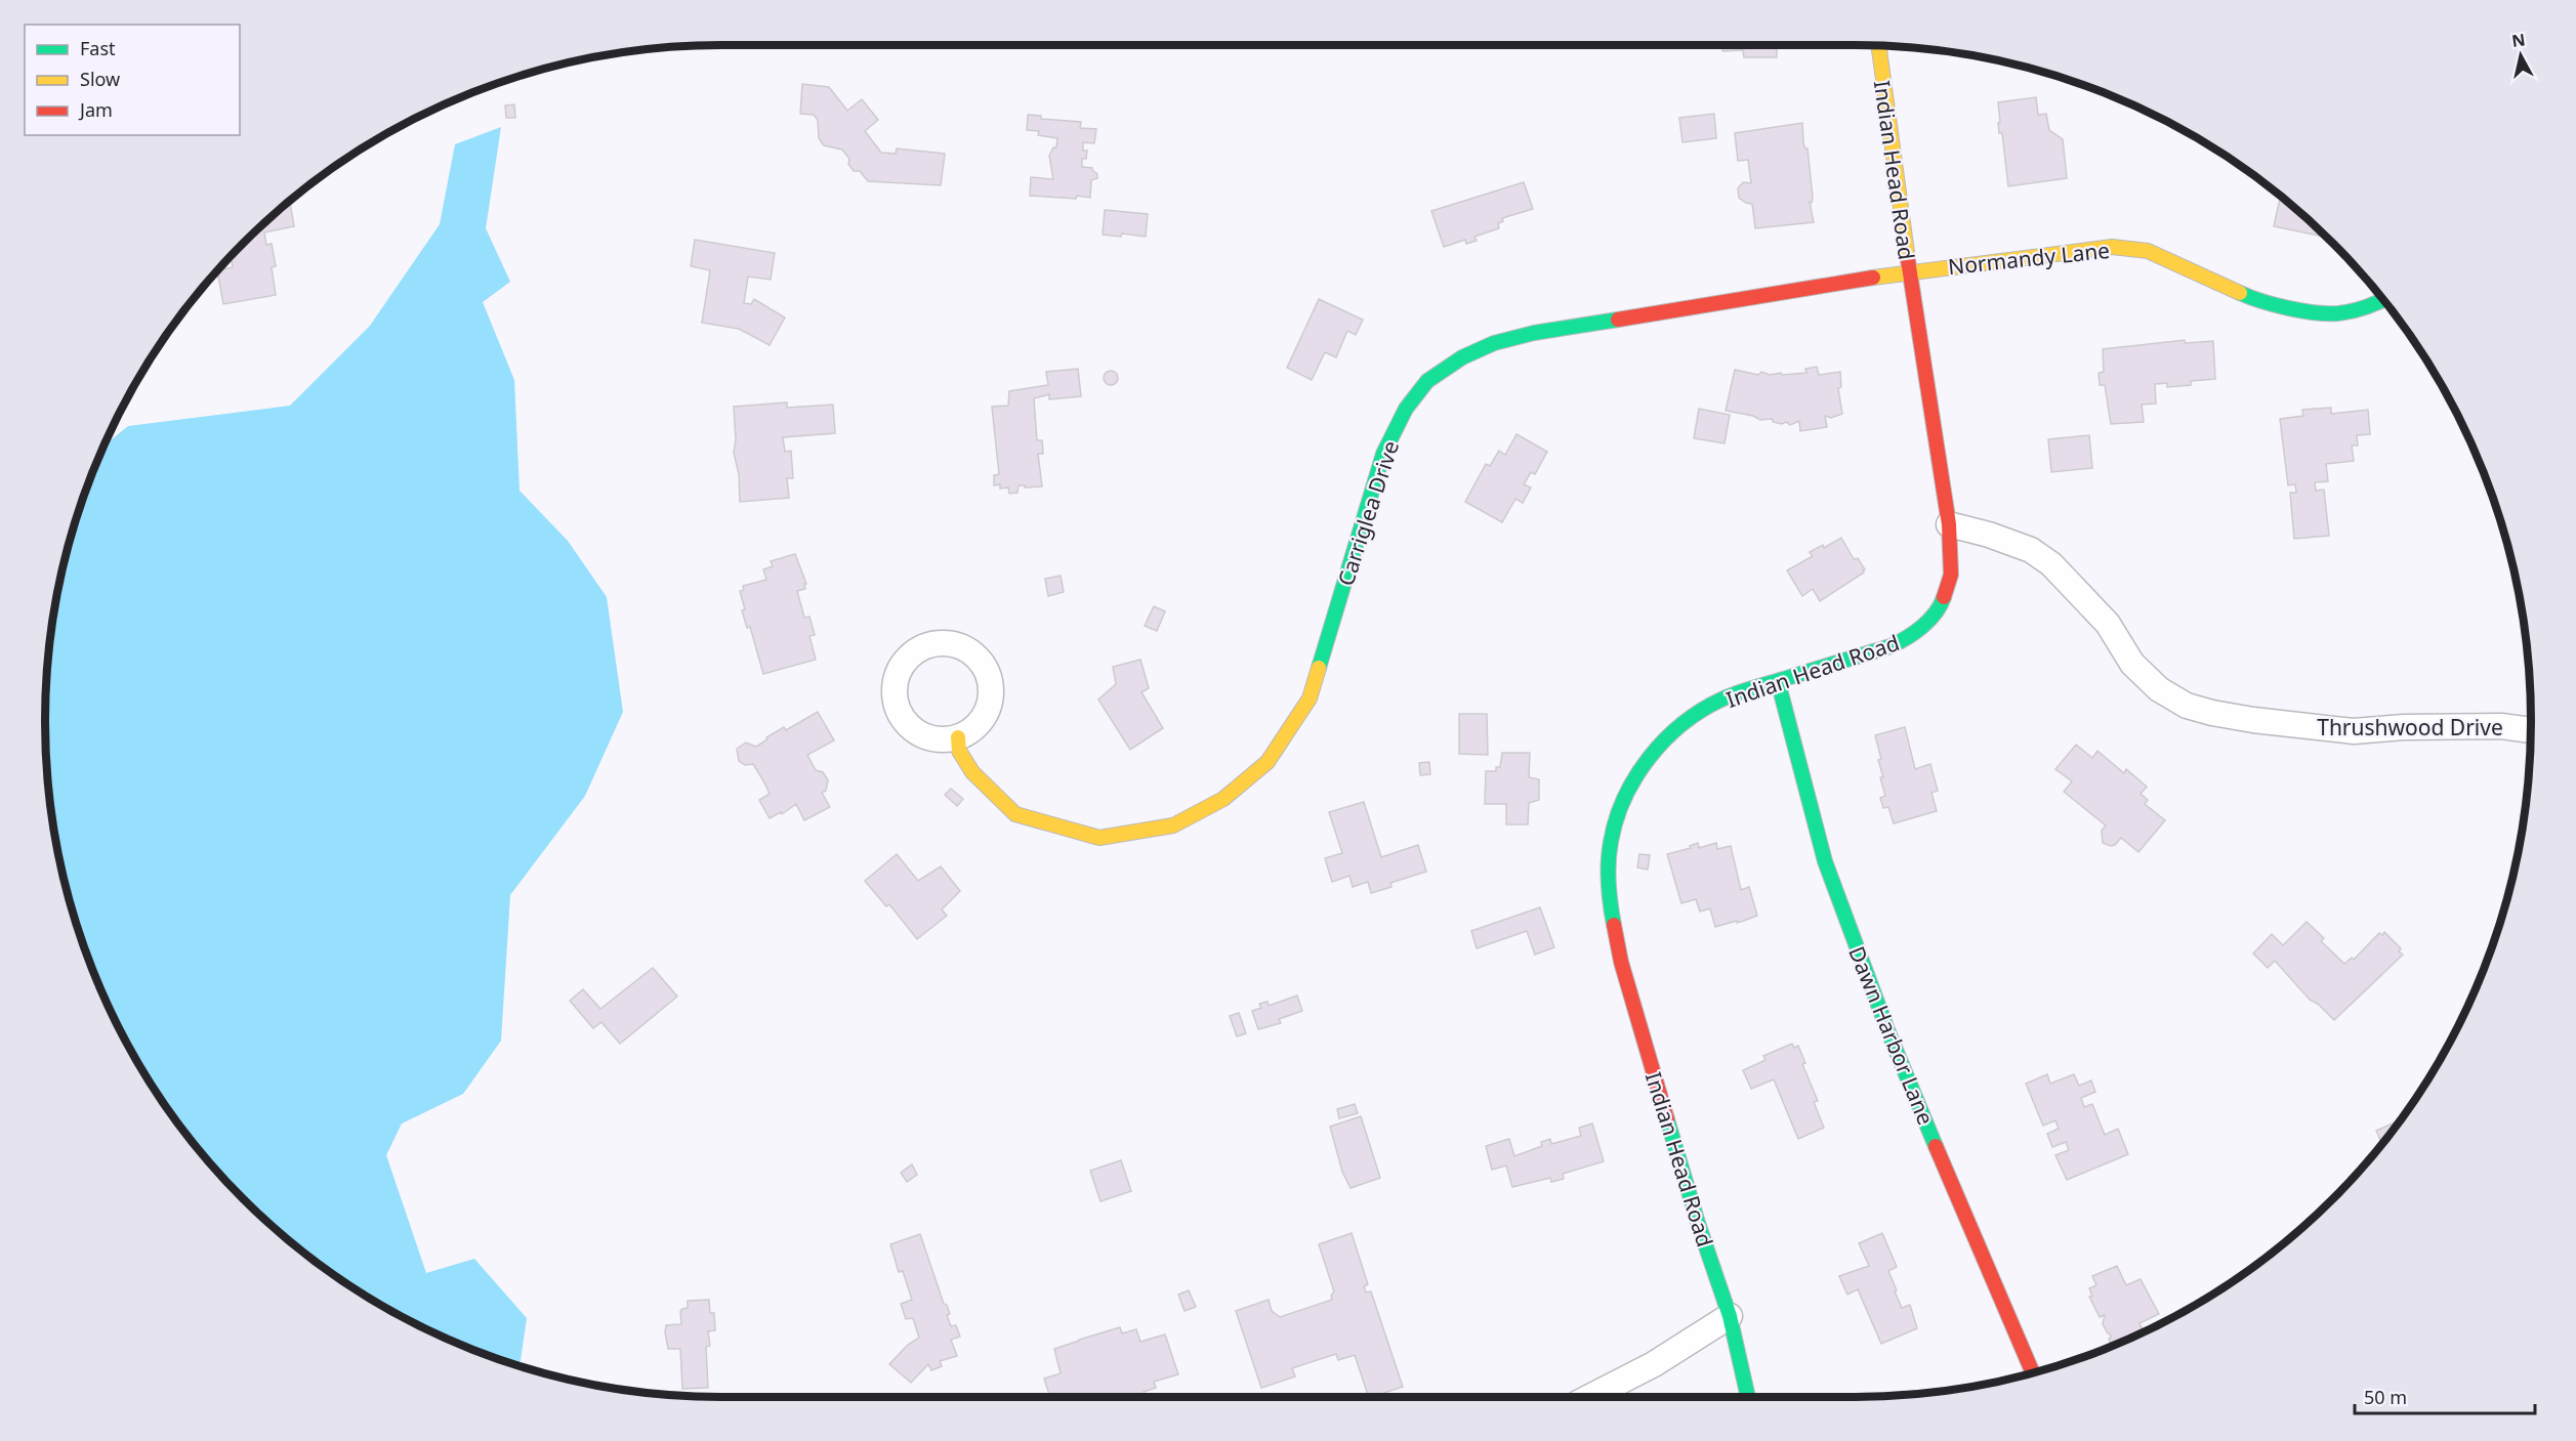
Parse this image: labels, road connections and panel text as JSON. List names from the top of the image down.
{
  "streets": {
    "street": [
      "Indian Head Road",
      "Normandy Lane",
      "Carriglea Drive",
      "Thrushwood Drive",
      "Dawn Harbor Lane"
    ]
  },
  "crossings": [
    ["Indian Head Road", "Normandy Lane"],
    ["Indian Head Road", "Carriglea Drive"],
    ["Indian Head Road", "Thrushwood Drive"],
    ["Indian Head Road", "Dawn Harbor Lane"],
    ["Normandy Lane", "Carriglea Drive"]
  ],
  "legend": ["Fast", "Slow", "Jam"],
  "scale_bar": "50 m",
  "north": "top"
}
